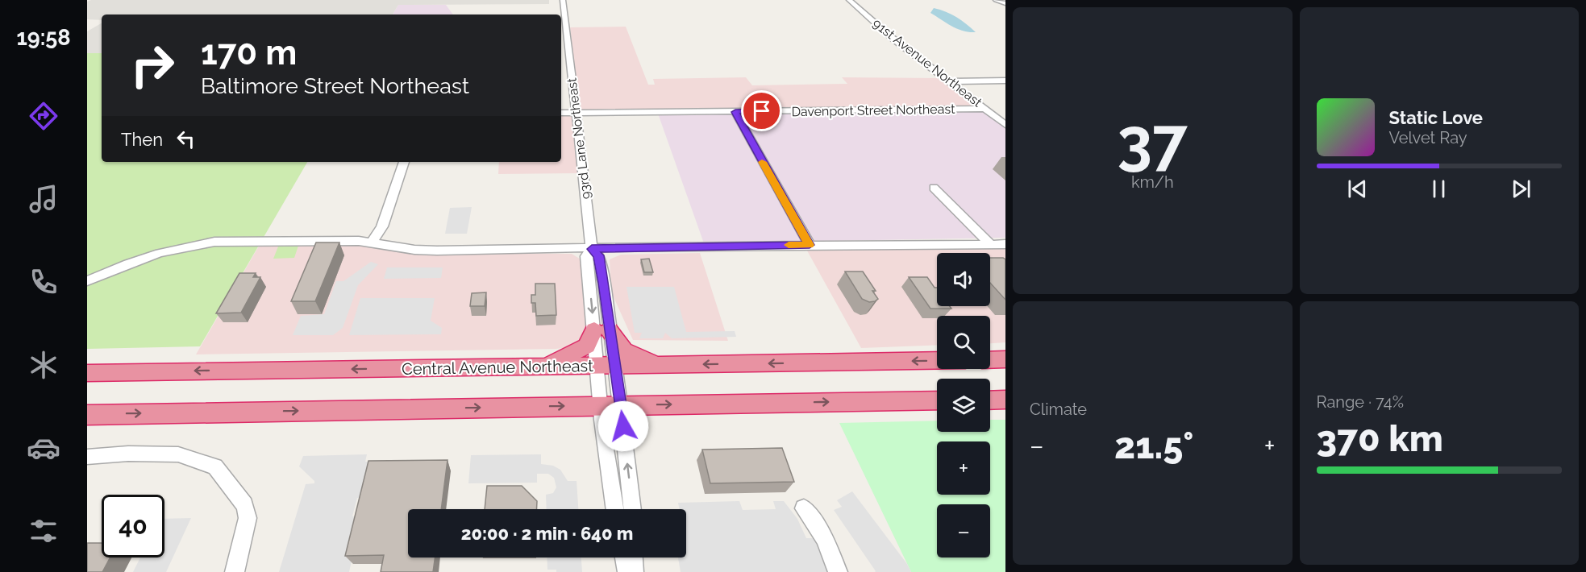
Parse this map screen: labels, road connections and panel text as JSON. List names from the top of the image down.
{
  "streets": {
    "highway": ["Central Avenue Northeast"],
    "street": ["91st Avenue Northeast", "Davenport Street Northeast", "93rd Lane Northeast"]
  },
  "crossings": [
    ["91st Avenue Northeast", "Davenport Street Northeast"],
    ["Davenport Street Northeast", "93rd Lane Northeast"],
    ["93rd Lane Northeast", "Central Avenue Northeast"]
  ],
  "page": {
    "tabs": "19:58",
    "tile": [
      ["37", "km/h"],
      "Climate",
      ["Range · 74%", "370 km"]
    ],
    "turn": ["170 m", "Baltimore Street Northeast"],
    "song": ["Static Love", "Velvet Ray"],
    "then": "Then",
    "map_buttons": ["+", "−"],
    "heat": ["−", "21.5°", "+"],
    "limit": "40",
    "trip": "20:00 · 2 min · 640 m"
  }
}
